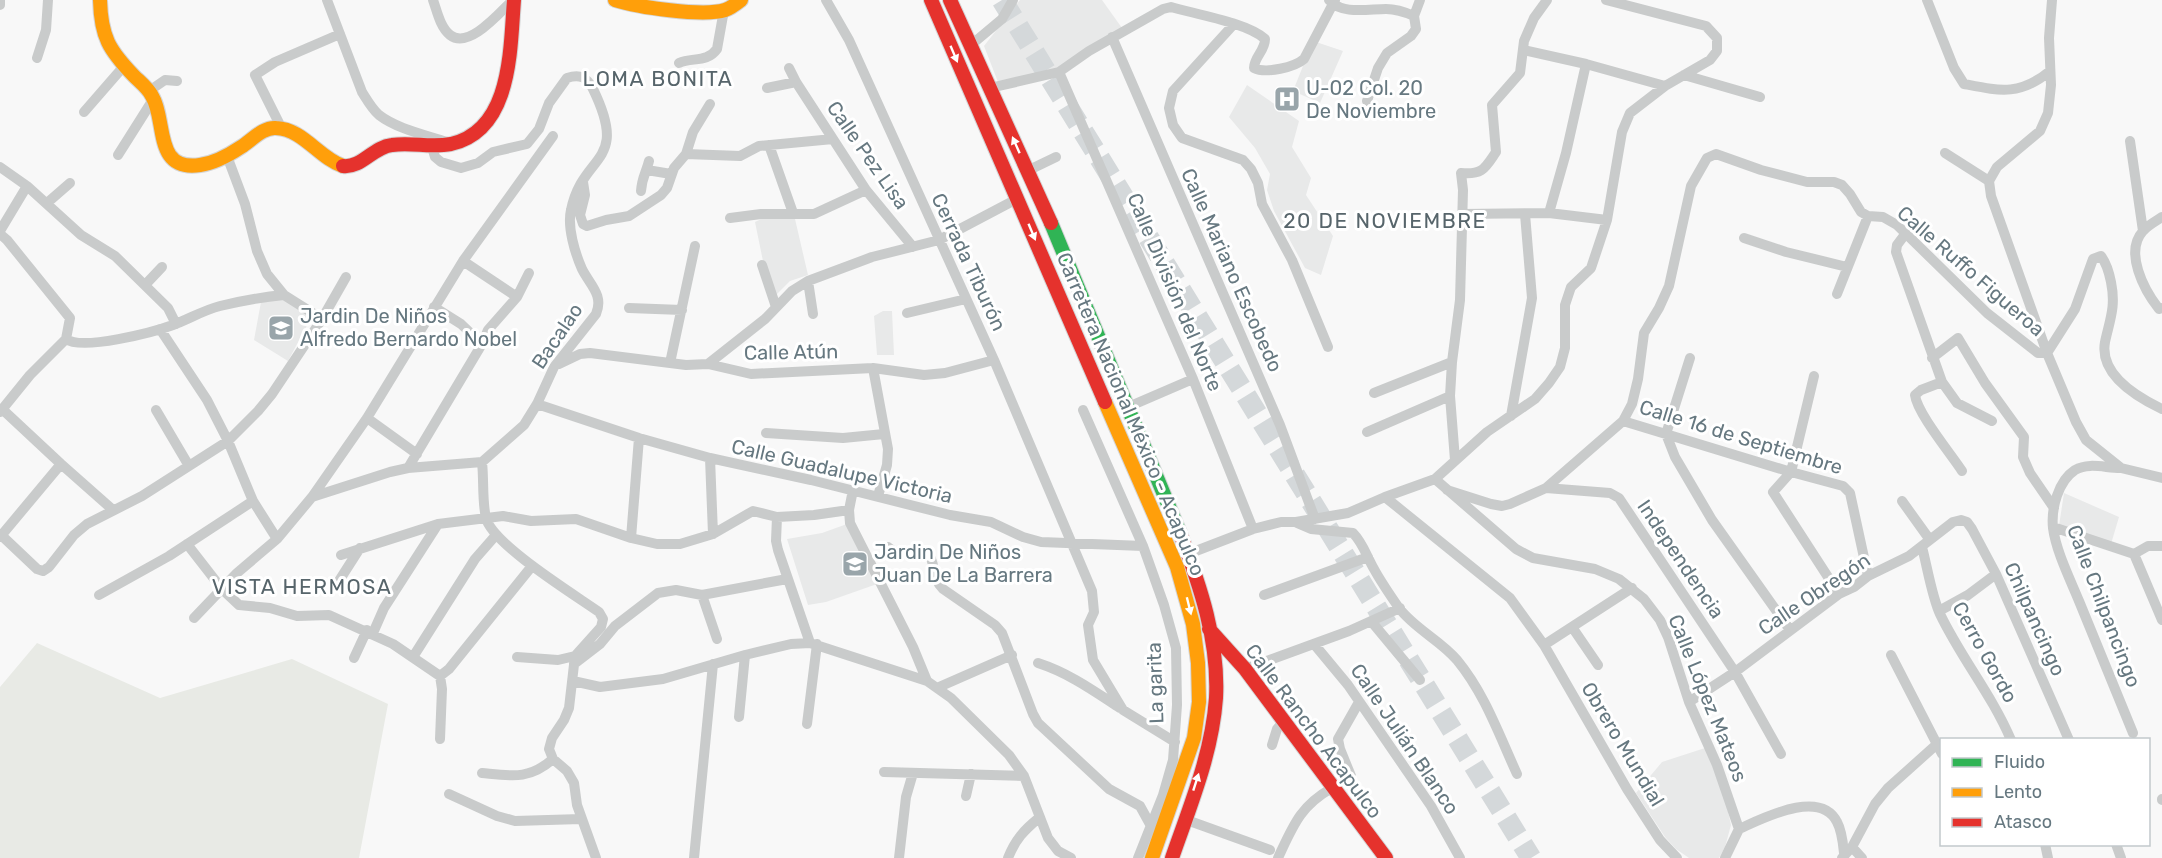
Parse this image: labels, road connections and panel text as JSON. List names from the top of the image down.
{
  "streets": {
    "main road": ["Carretera Nacional México - Acapulco", "Calle Rancho Acapulco"],
    "street": [
      "Calle Pez Lisa",
      "Cerrada Tiburón",
      "Calle Mariano Escobedo",
      "Calle Ruffo Figueroa",
      "Calle División del Norte",
      "Bacalao",
      "Calle Atún",
      "Calle 16 de Septiembre",
      "Calle Guadalupe Victoria",
      "Independencia",
      "Calle Obregón",
      "Calle Chilpancingo",
      "Chilpancingo",
      "Cerro Gordo",
      "La garita",
      "Calle López Mateos",
      "Calle Julián Blanco",
      "Obrero Mundial"
    ]
  },
  "crossings": [
    ["Cerrada Tiburón", "Calle Atún"],
    ["Cerrada Tiburón", "Calle Guadalupe Victoria"],
    ["Calle Ruffo Figueroa", "Calle Chilpancingo"],
    ["Bacalao", "Calle Atún"],
    ["Bacalao", "Calle Guadalupe Victoria"],
    ["Carretera Nacional México - Acapulco", "Calle Rancho Acapulco"],
    ["Calle 16 de Septiembre", "Calle Obregón"],
    ["Calle Guadalupe Victoria", "La garita"],
    ["Independencia", "Calle Obregón"],
    ["Calle Obregón", "Chilpancingo"],
    ["Calle Obregón", "Cerro Gordo"],
    ["Calle Obregón", "Calle López Mateos"]
  ],
  "districts": ["LOMA BONITA", "20 DE NOVIEMBRE", "VISTA HERMOSA"],
  "places": {
    "hospital": ["U-02 Col. 20 De Noviembre"],
    "school or university": ["Jardin De Niños Alfredo Bernardo Nobel", "Jardin De Niños Juan De La Barrera"]
  },
  "legend": ["Fluido", "Lento", "Atasco"]
}
